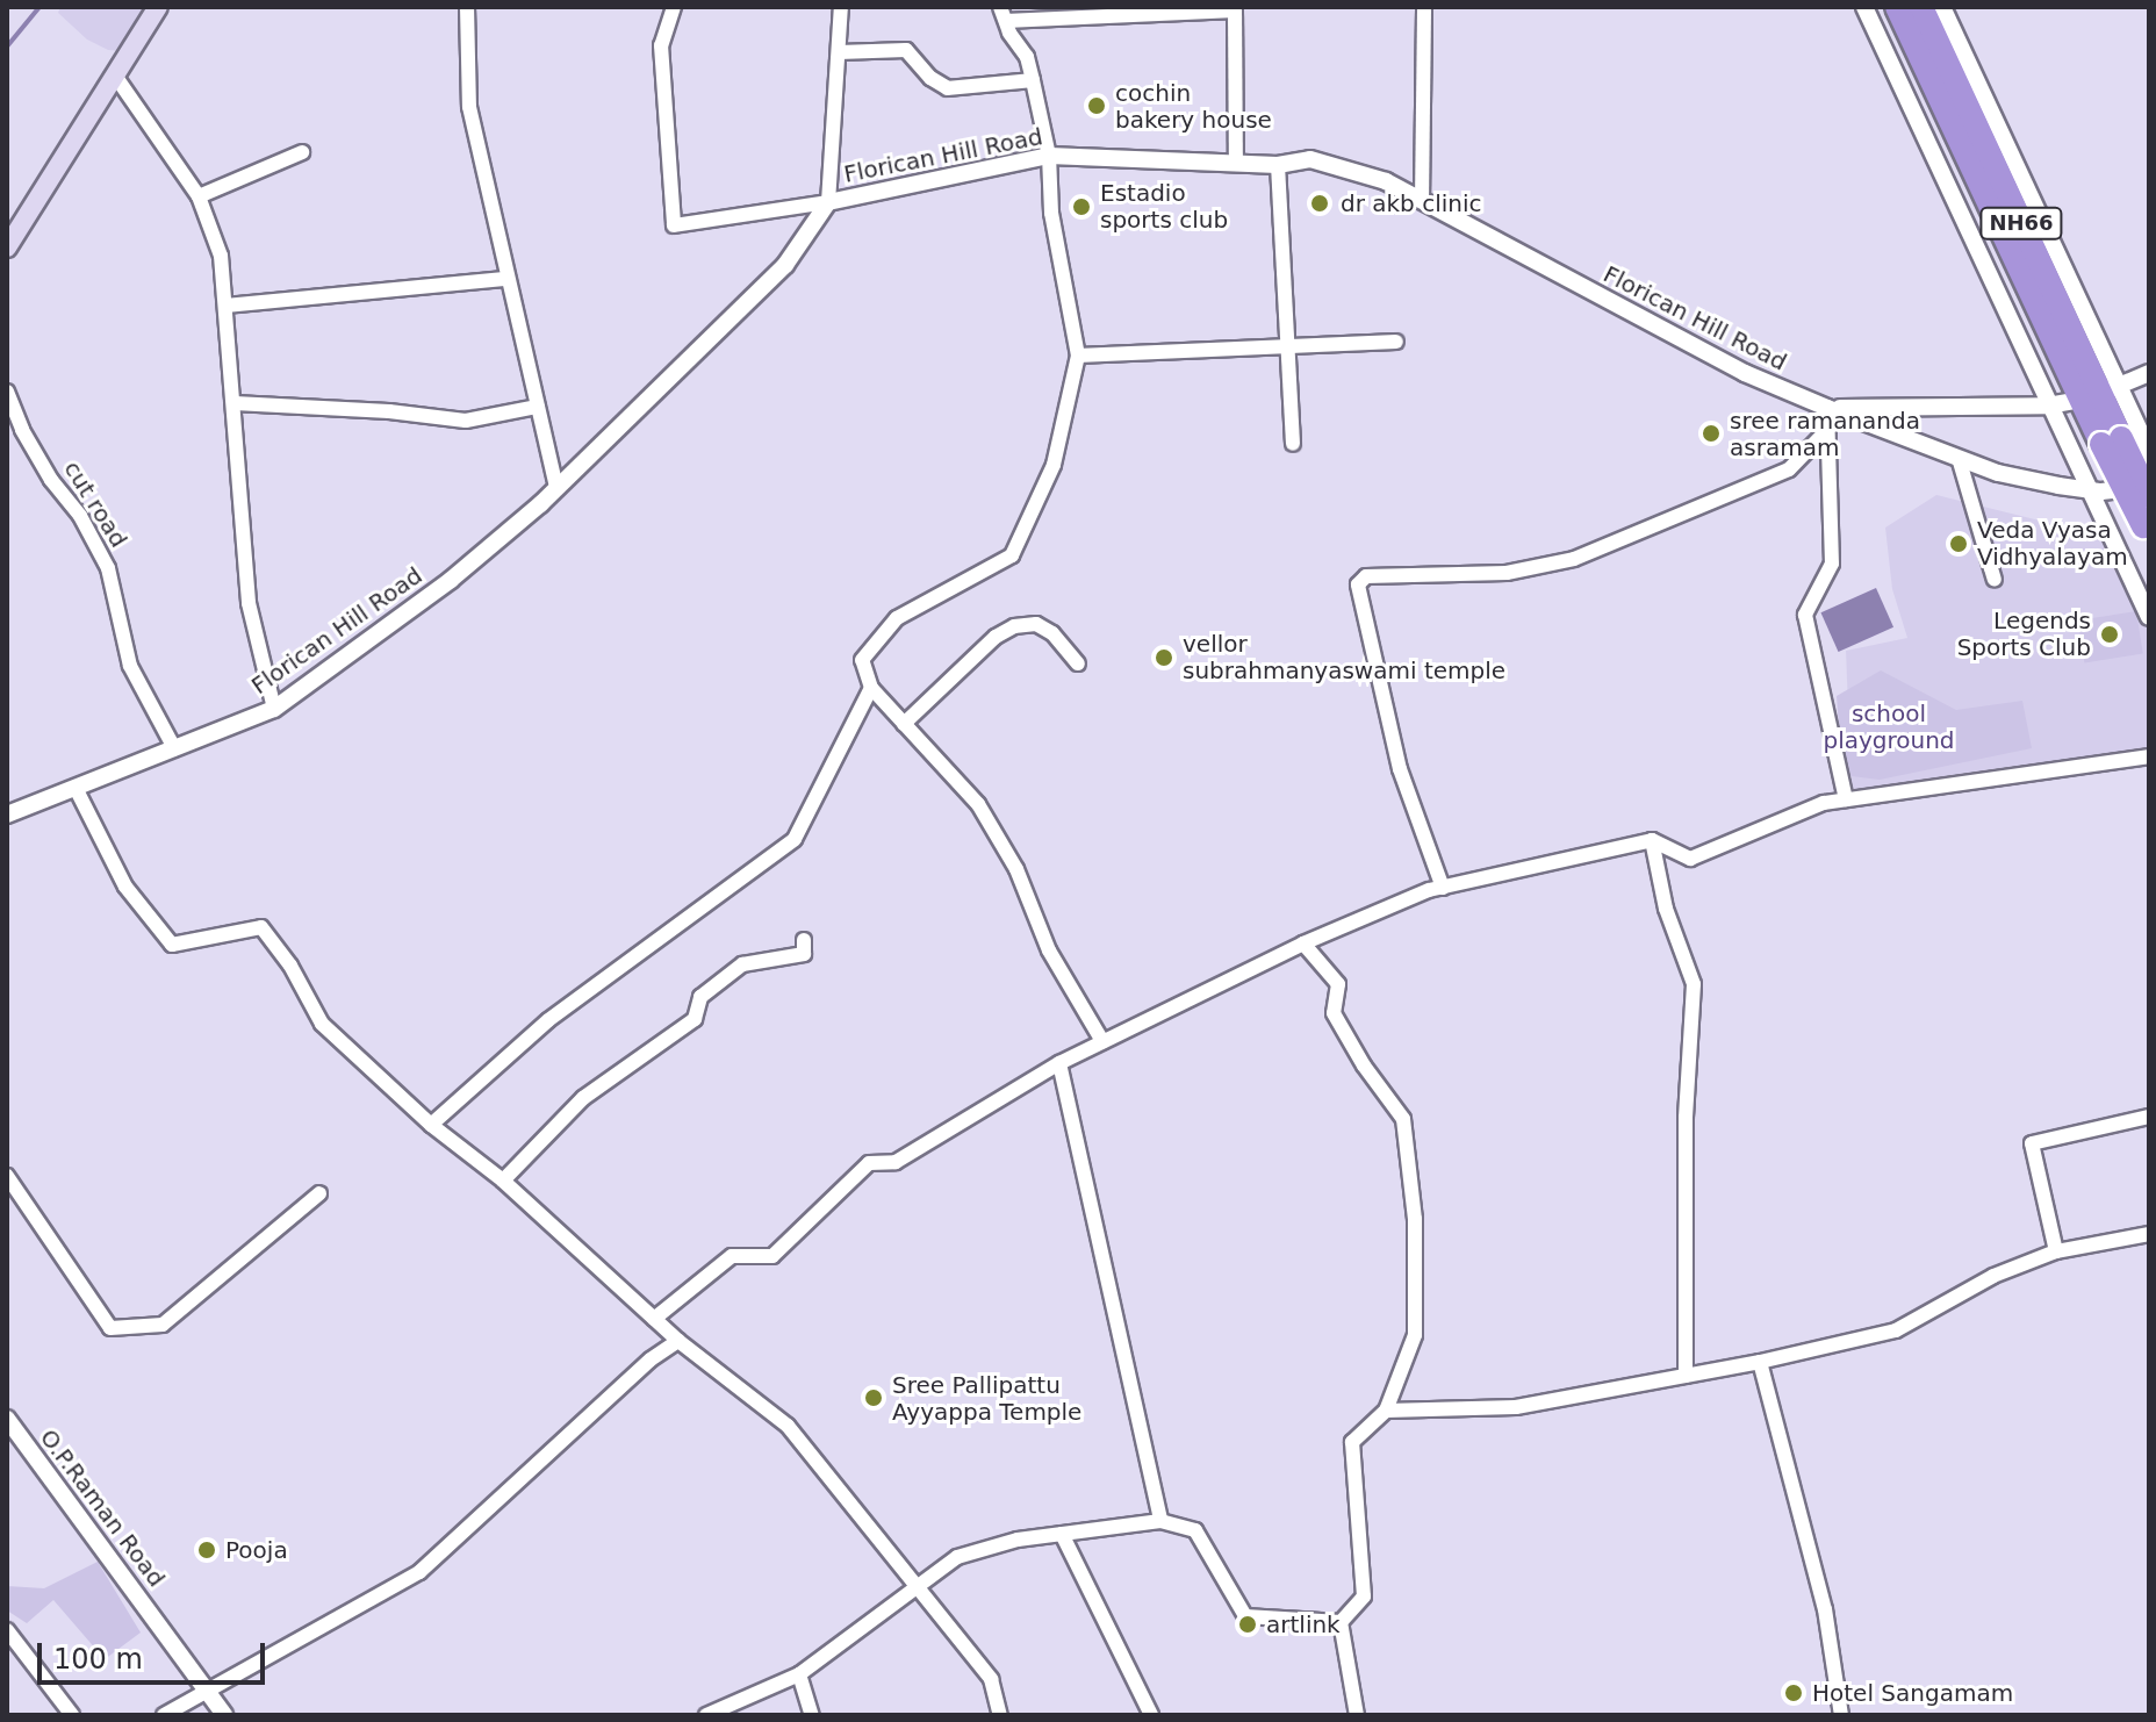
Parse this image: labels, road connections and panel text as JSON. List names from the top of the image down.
{
  "streets": {
    "highway": ["NH66"],
    "street": ["Florican Hill Road", "cut road", "O.P.Raman Road"]
  },
  "crossings": [
    ["Florican Hill Road", "cut road"]
  ],
  "parks": ["school playground"],
  "places": [
    "cochin bakery house",
    "dr akb clinic",
    "Estadio sports club",
    "sree ramananda asramam",
    "Veda Vyasa Vidhyalayam",
    "Legends Sports Club",
    "vellor subrahmanyaswami temple",
    "Sree Pallipattu Ayyappa Temple",
    "Pooja",
    "artlink",
    "Hotel Sangamam"
  ],
  "scale_bar": "100 m"
}
